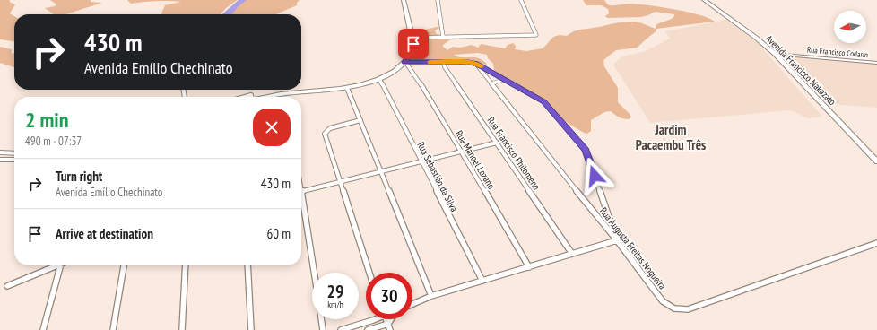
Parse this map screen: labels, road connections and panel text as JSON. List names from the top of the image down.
{
  "streets": {
    "main road": ["Avenida Francisco Nakazato"],
    "street": [
      "Rua Francisco Codarin",
      "Rua Francisco Philomeno",
      "Rua Manoel Lozano",
      "Rua Sebastião da Silva",
      "Rua Augusta Freitas Nogueira"
    ]
  },
  "crossings": [
    ["Rua Francisco Codarin", "Avenida Francisco Nakazato"]
  ],
  "districts": ["Jardim Pacaembu Três"],
  "north": "left",
  "page": {
    "turn": ["430 m", "Avenida Emílio Chechinato"],
    "heading": ["2 min", "490 m · 07:37"],
    "list": [
      {
        "name": "Turn right",
        "note": "Avenida Emílio Chechinato",
        "value": "430 m"
      },
      {
        "name": "Arrive at destination",
        "value": "60 m"
      }
    ],
    "speed": "29 km/h",
    "limit": "30"
  }
}
